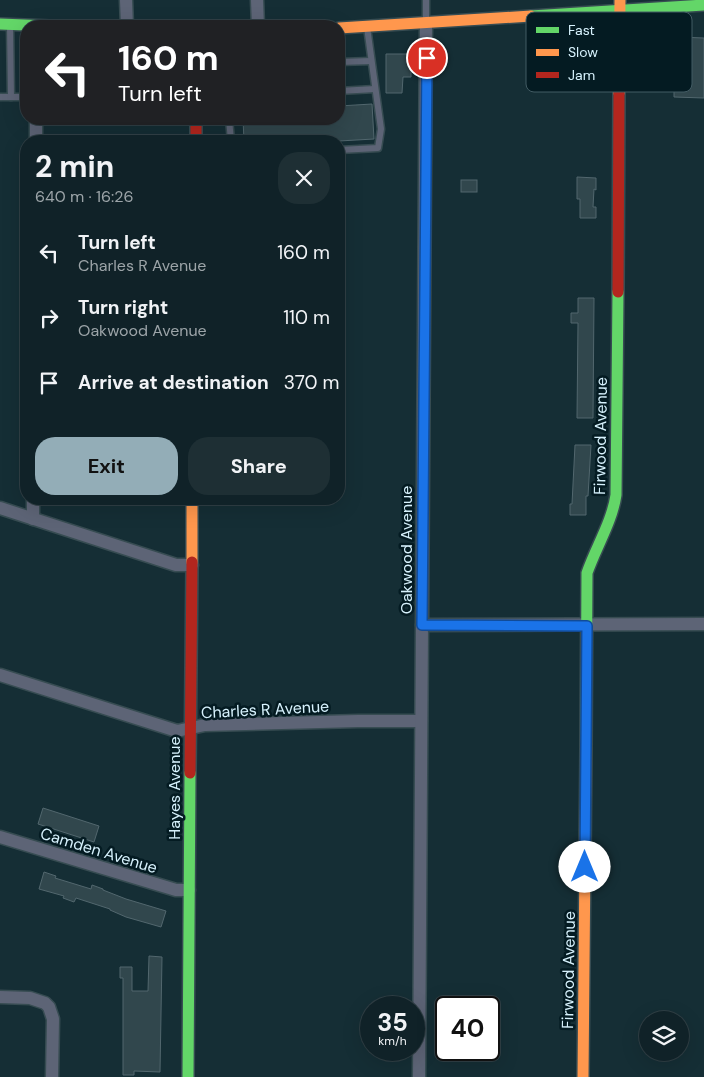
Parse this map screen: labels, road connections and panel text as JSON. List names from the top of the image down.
{
  "streets": {
    "street": [
      "Firwood Avenue",
      "Oakwood Avenue",
      "Charles R Avenue",
      "Hayes Avenue",
      "Camden Avenue"
    ]
  },
  "crossings": [
    ["Oakwood Avenue", "Charles R Avenue"],
    ["Charles R Avenue", "Hayes Avenue"],
    ["Hayes Avenue", "Camden Avenue"]
  ],
  "legend": ["Fast", "Slow", "Jam"],
  "page": {
    "turn": ["160 m", "Turn left"],
    "heading": ["2 min", "640 m · 16:26"],
    "list": [
      {
        "name": "Turn left",
        "note": "Charles R Avenue",
        "value": "160 m"
      },
      {
        "name": "Turn right",
        "note": "Oakwood Avenue",
        "value": "110 m"
      },
      {
        "name": "Arrive at destination",
        "value": "370 m"
      }
    ],
    "buttons": ["Exit", "Share"],
    "speed": "35 km/h",
    "limit": "40"
  }
}
